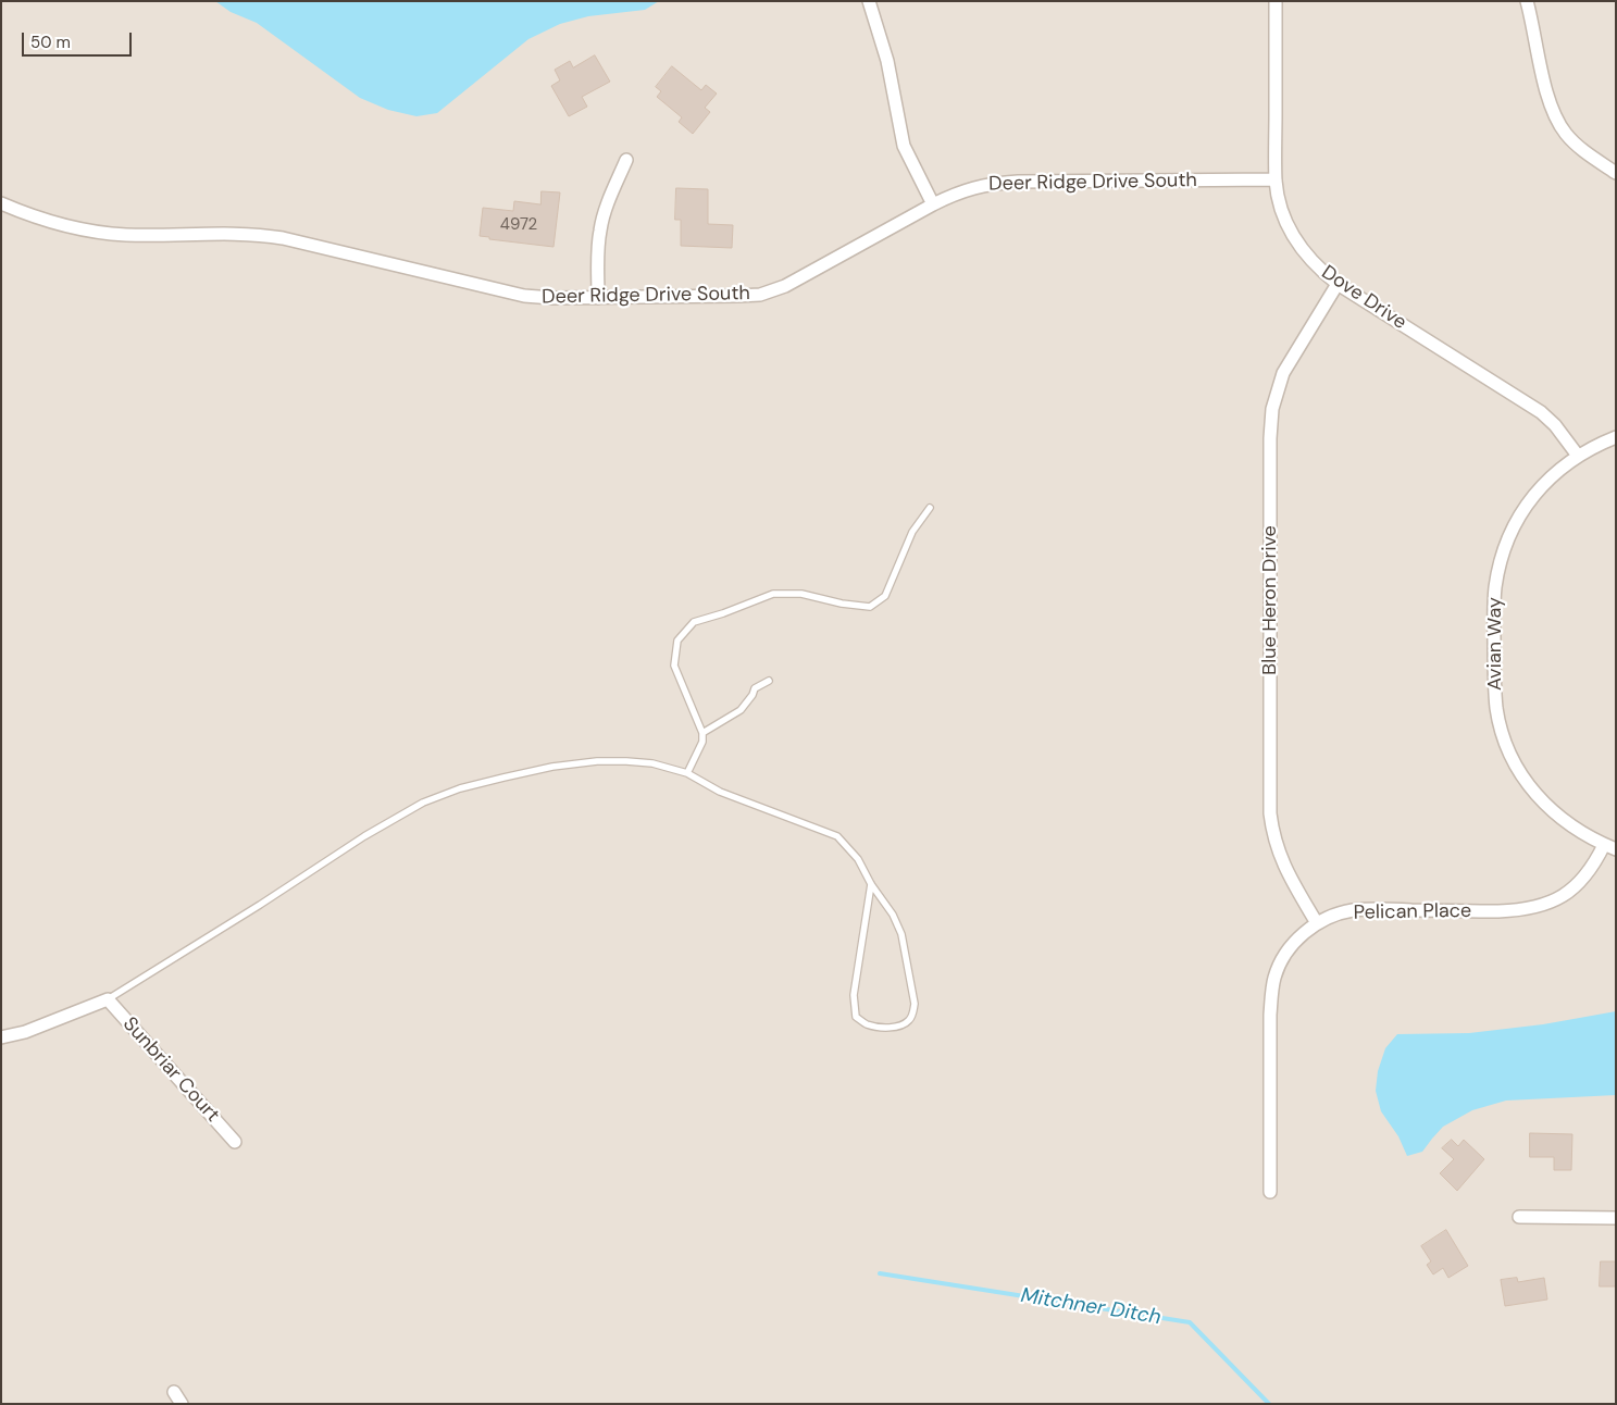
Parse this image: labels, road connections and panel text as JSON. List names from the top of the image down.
{
  "streets": {
    "street": [
      "Deer Ridge Drive South",
      "Dove Drive",
      "Blue Heron Drive",
      "Avian Way",
      "Pelican Place",
      "Sunbriar Court"
    ]
  },
  "crossings": [
    ["Deer Ridge Drive South", "Dove Drive"],
    ["Dove Drive", "Blue Heron Drive"],
    ["Dove Drive", "Avian Way"],
    ["Blue Heron Drive", "Pelican Place"],
    ["Avian Way", "Pelican Place"]
  ],
  "water": ["Mitchner Ditch"],
  "house_numbers": ["4972"],
  "scale_bar": "50 m"
}
